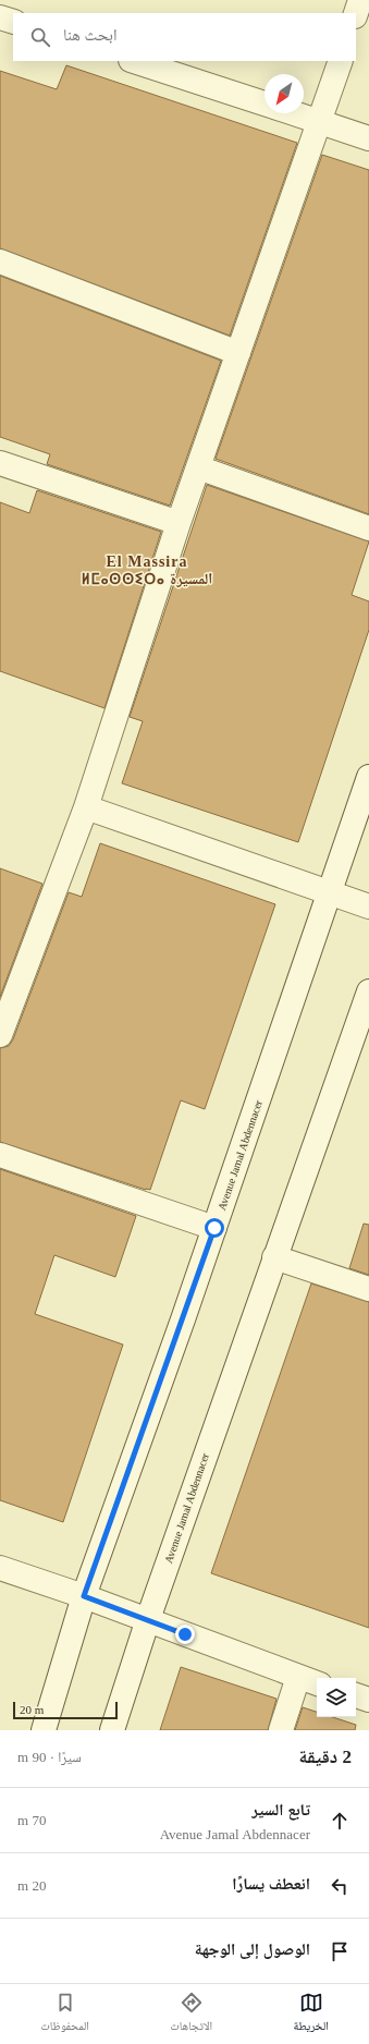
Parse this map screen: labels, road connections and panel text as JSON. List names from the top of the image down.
{
  "streets": {
    "street": ["Avenue Jamal Abdennacer"]
  },
  "districts": ["El Massira ⵍⵎⴰⵙⵙⵉⵔⴰ المسيرة"],
  "scale_bar": "20 m",
  "north": "bottom left",
  "page": {
    "search": "ابحث هنا",
    "scale": "20 m",
    "heading": ["2 دقيقة", "سيرًا · 90 m"],
    "list": [
      ["تابع السير", "Avenue Jamal Abdennacer", "70 m"],
      ["انعطف يسارًا", "20 m"],
      "الوصول إلى الوجهة"
    ],
    "nav": ["الخريطة", "الاتجاهات", "المحفوظات"]
  }
}
